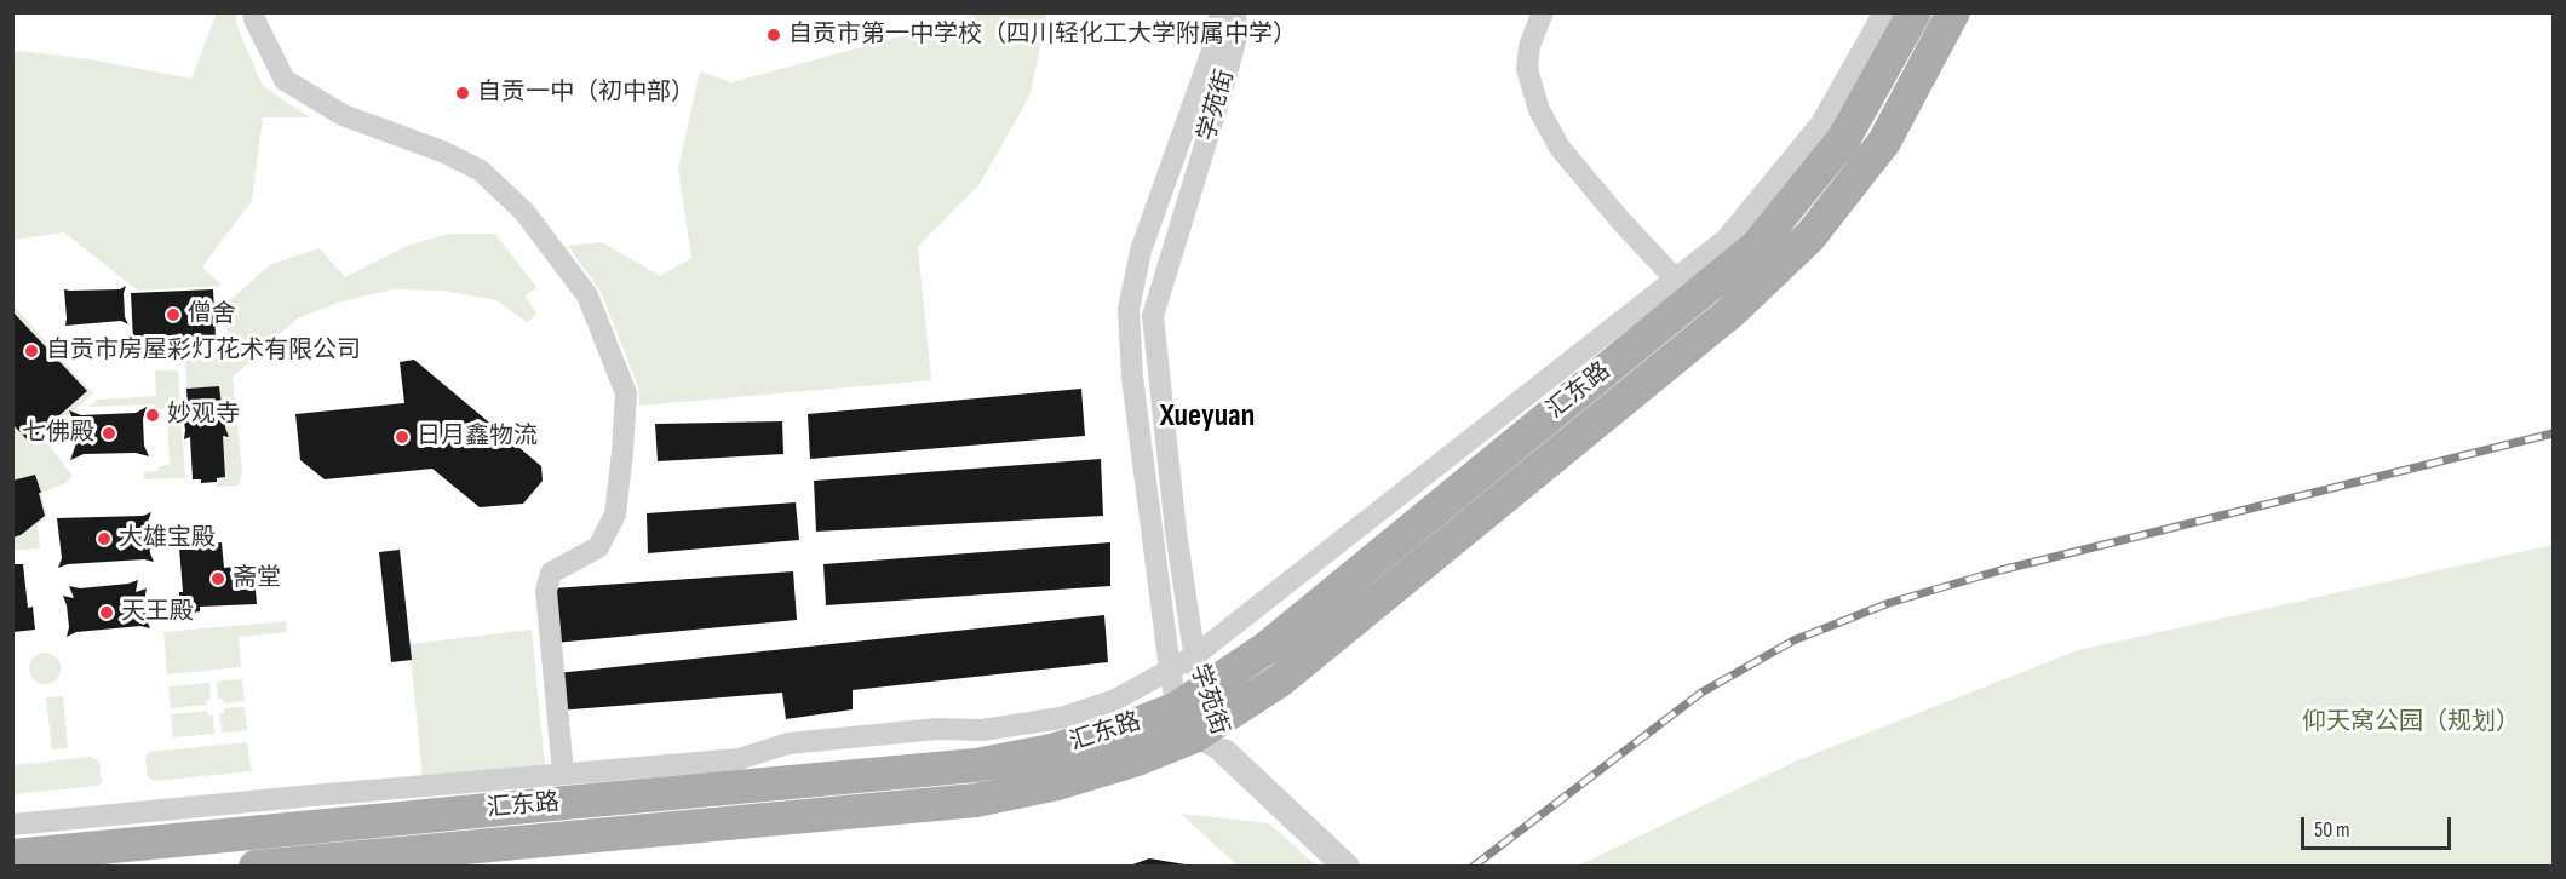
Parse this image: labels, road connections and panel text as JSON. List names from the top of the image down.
{
  "streets": {
    "main road": ["汇东路"],
    "street": ["学苑街"]
  },
  "crossings": [
    ["学苑街", "汇东路"]
  ],
  "districts": ["Xueyuan"],
  "parks": ["仰天窝公园（规划）"],
  "places": [
    "自贡市第一中学校（四川轻化工大学附属中学）",
    "自贡一中（初中部）",
    "僧舍",
    "自贡市房屋彩灯花术有限公司",
    "妙观寺",
    "七佛殿",
    "日月鑫物流",
    "大雄宝殿",
    "斋堂",
    "天王殿"
  ],
  "scale_bar": "50 m"
}
